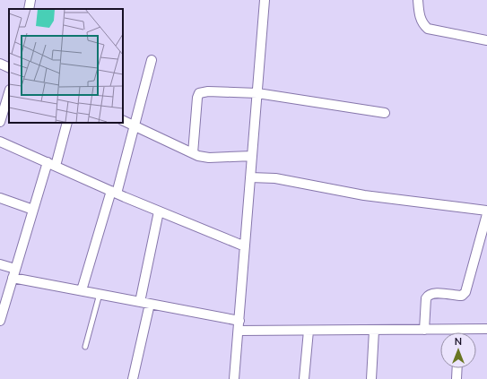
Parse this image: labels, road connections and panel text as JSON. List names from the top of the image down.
{
  "north": "top"
}
